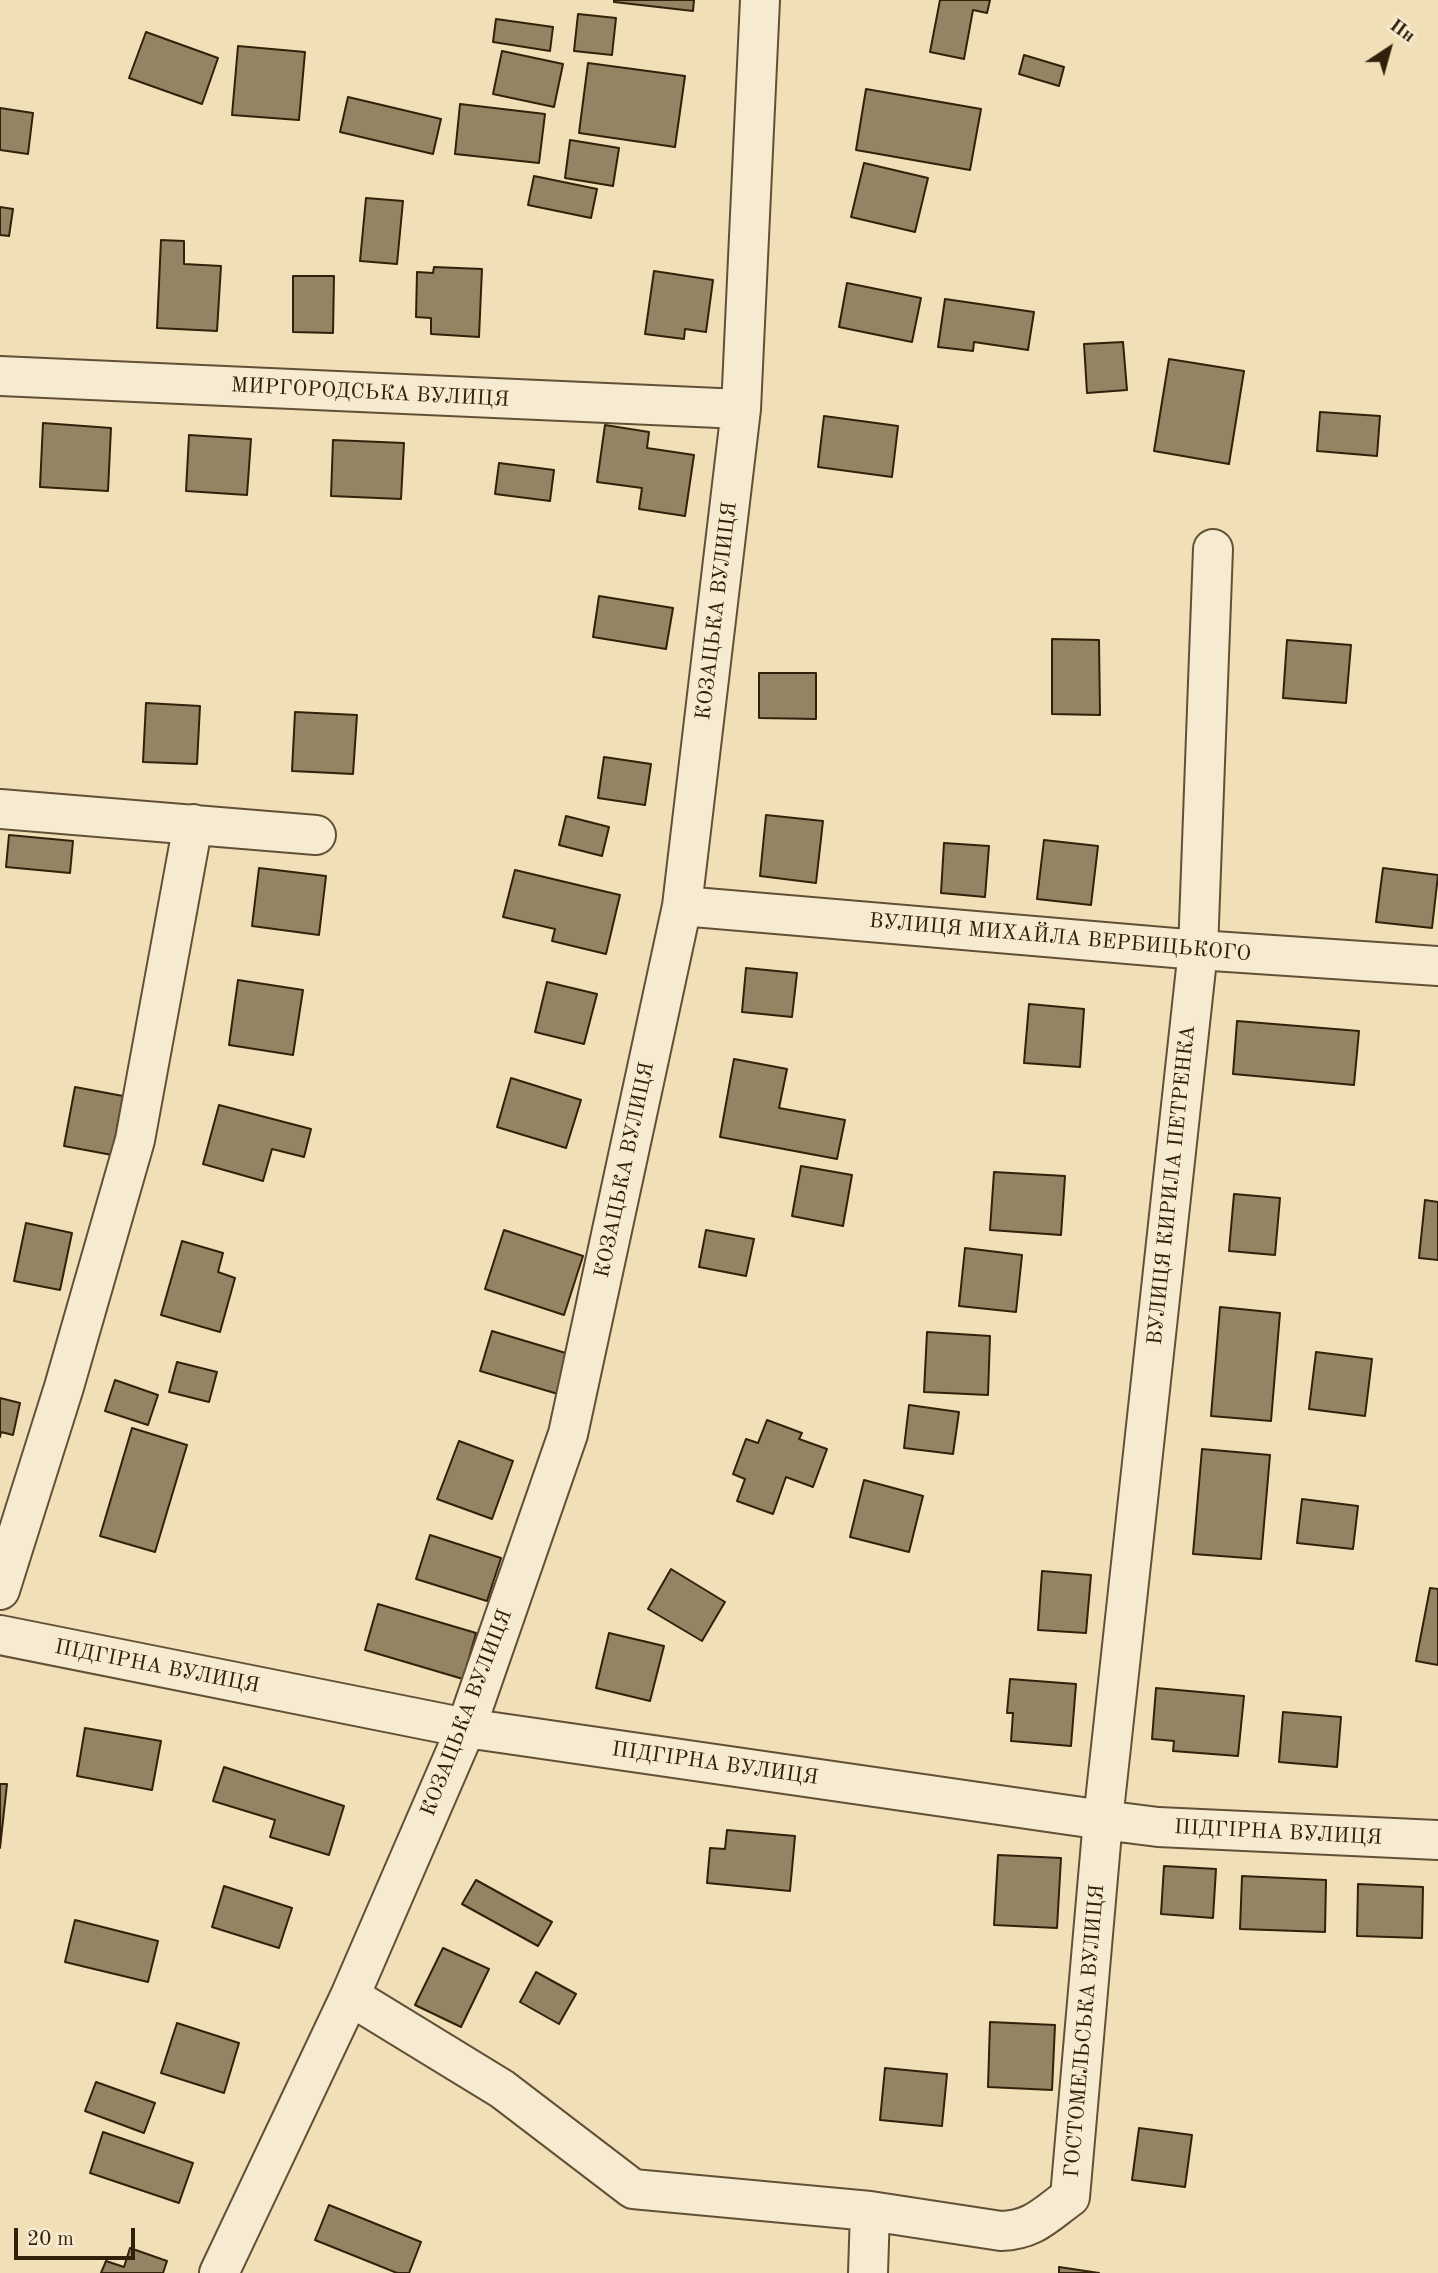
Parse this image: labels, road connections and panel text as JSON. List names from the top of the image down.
{
  "streets": {
    "street": [
      "МИРГОРОДСЬКА ВУЛИЦЯ",
      "КОЗАЦЬКА ВУЛИЦЯ",
      "ВУЛИЦЯ МИХАЙЛА ВЕРБИЦЬКОГО",
      "ВУЛИЦЯ КИРИЛА ПЕТРЕНКА",
      "ПІДГІРНА ВУЛИЦЯ",
      "ГОСТОМЕЛЬСЬКА ВУЛИЦЯ"
    ]
  },
  "crossings": [
    ["МИРГОРОДСЬКА ВУЛИЦЯ", "КОЗАЦЬКА ВУЛИЦЯ"],
    ["КОЗАЦЬКА ВУЛИЦЯ", "ВУЛИЦЯ МИХАЙЛА ВЕРБИЦЬКОГО"],
    ["КОЗАЦЬКА ВУЛИЦЯ", "ПІДГІРНА ВУЛИЦЯ"],
    ["КОЗАЦЬКА ВУЛИЦЯ", "ГОСТОМЕЛЬСЬКА ВУЛИЦЯ"],
    ["ВУЛИЦЯ МИХАЙЛА ВЕРБИЦЬКОГО", "ВУЛИЦЯ КИРИЛА ПЕТРЕНКА"],
    ["ВУЛИЦЯ КИРИЛА ПЕТРЕНКА", "ПІДГІРНА ВУЛИЦЯ"],
    ["ВУЛИЦЯ КИРИЛА ПЕТРЕНКА", "ГОСТОМЕЛЬСЬКА ВУЛИЦЯ"],
    ["ПІДГІРНА ВУЛИЦЯ", "ГОСТОМЕЛЬСЬКА ВУЛИЦЯ"]
  ],
  "scale_bar": "20 m",
  "north": "top right"
}
